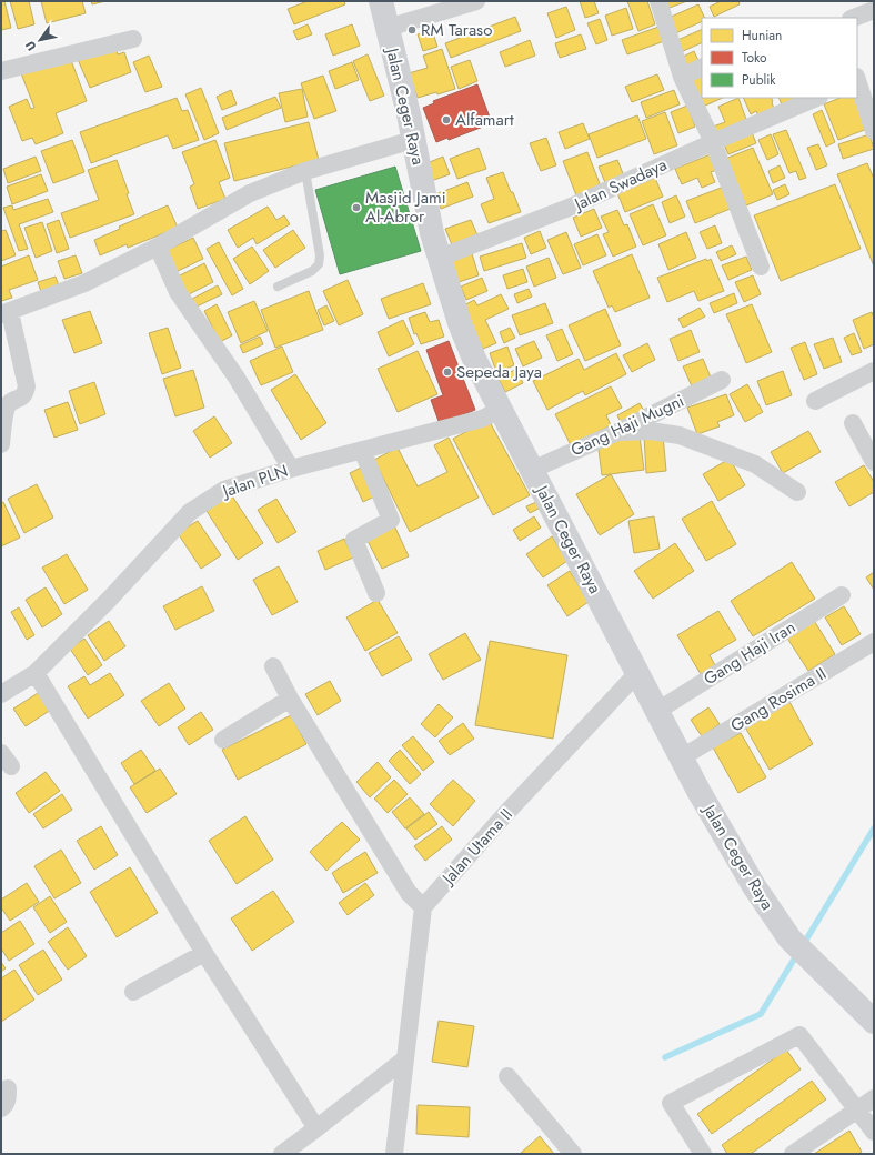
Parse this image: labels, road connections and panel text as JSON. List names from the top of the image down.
{
  "streets": {
    "main road": ["Jalan Ceger Raya"],
    "street": [
      "Jalan Swadaya",
      "Gang Haji Mugni",
      "Jalan PLN",
      "Gang Haji Iran",
      "Gang Rosima II",
      "Jalan Utama II"
    ]
  },
  "crossings": [
    ["Jalan Ceger Raya", "Jalan Swadaya"],
    ["Jalan Ceger Raya", "Gang Haji Mugni"],
    ["Jalan Ceger Raya", "Jalan PLN"],
    ["Jalan Ceger Raya", "Gang Haji Iran"],
    ["Jalan Ceger Raya", "Gang Rosima II"],
    ["Jalan Ceger Raya", "Jalan Utama II"]
  ],
  "places": [
    "RM Taraso",
    "Alfamart",
    "Masjid Jami Al-Abror",
    "Sepeda Jaya"
  ],
  "legend": ["Hunian", "Toko", "Publik"],
  "north": "bottom left"
}
